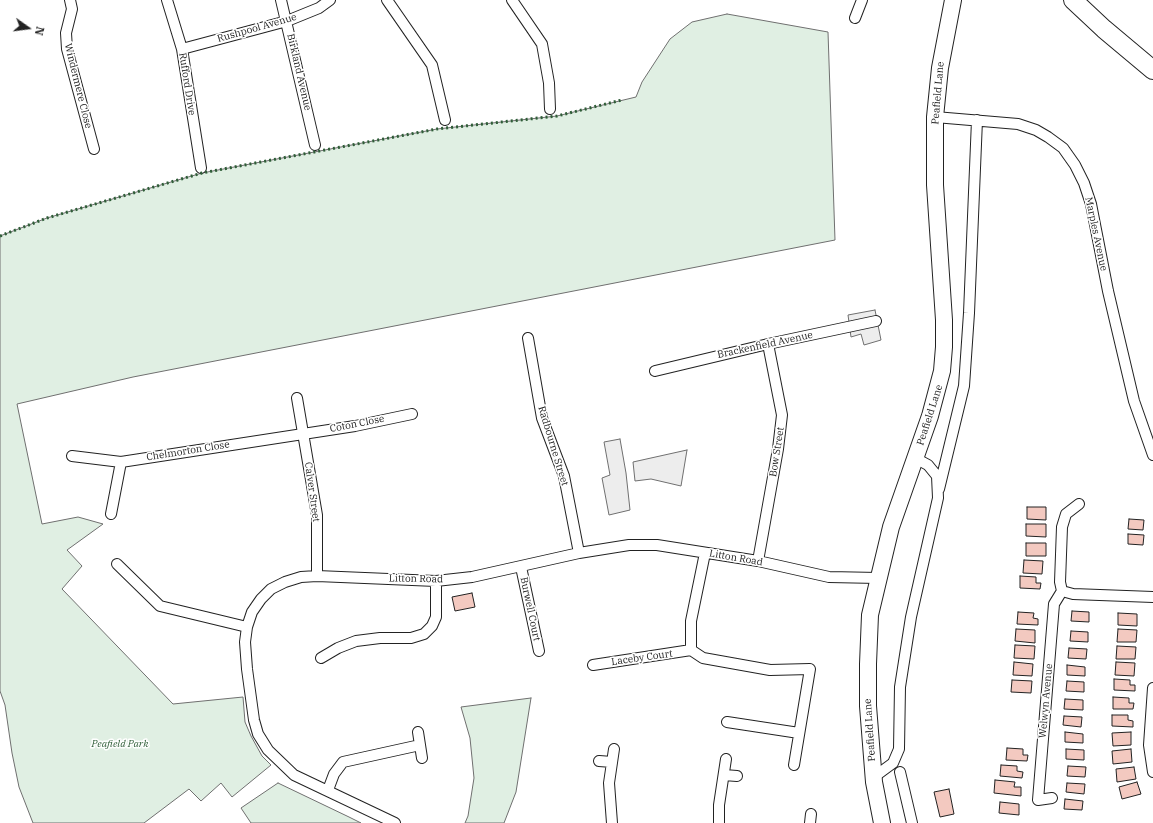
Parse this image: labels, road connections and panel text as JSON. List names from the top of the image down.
{
  "streets": {
    "main road": ["Peafield Lane"],
    "street": [
      "Rushpool Avenue",
      "Birkland Avenue",
      "Rufford Drive",
      "Windermere Close",
      "Marples Avenue",
      "Brackenfield Avenue",
      "Coton Close",
      "Radbourne Street",
      "Chelmorton Close",
      "Bow Street",
      "Calver Street",
      "Litton Road",
      "Burwell Court",
      "Laceby Court",
      "Welwyn Avenue"
    ]
  },
  "crossings": [
    ["Rushpool Avenue", "Birkland Avenue"],
    ["Rushpool Avenue", "Rufford Drive"],
    ["Peafield Lane", "Marples Avenue"],
    ["Peafield Lane", "Litton Road"],
    ["Brackenfield Avenue", "Bow Street"],
    ["Coton Close", "Chelmorton Close"],
    ["Coton Close", "Calver Street"],
    ["Radbourne Street", "Litton Road"],
    ["Chelmorton Close", "Calver Street"],
    ["Bow Street", "Litton Road"],
    ["Calver Street", "Litton Road"],
    ["Litton Road", "Burwell Court"]
  ],
  "parks": ["Peafield Park"],
  "north": "right"
}
